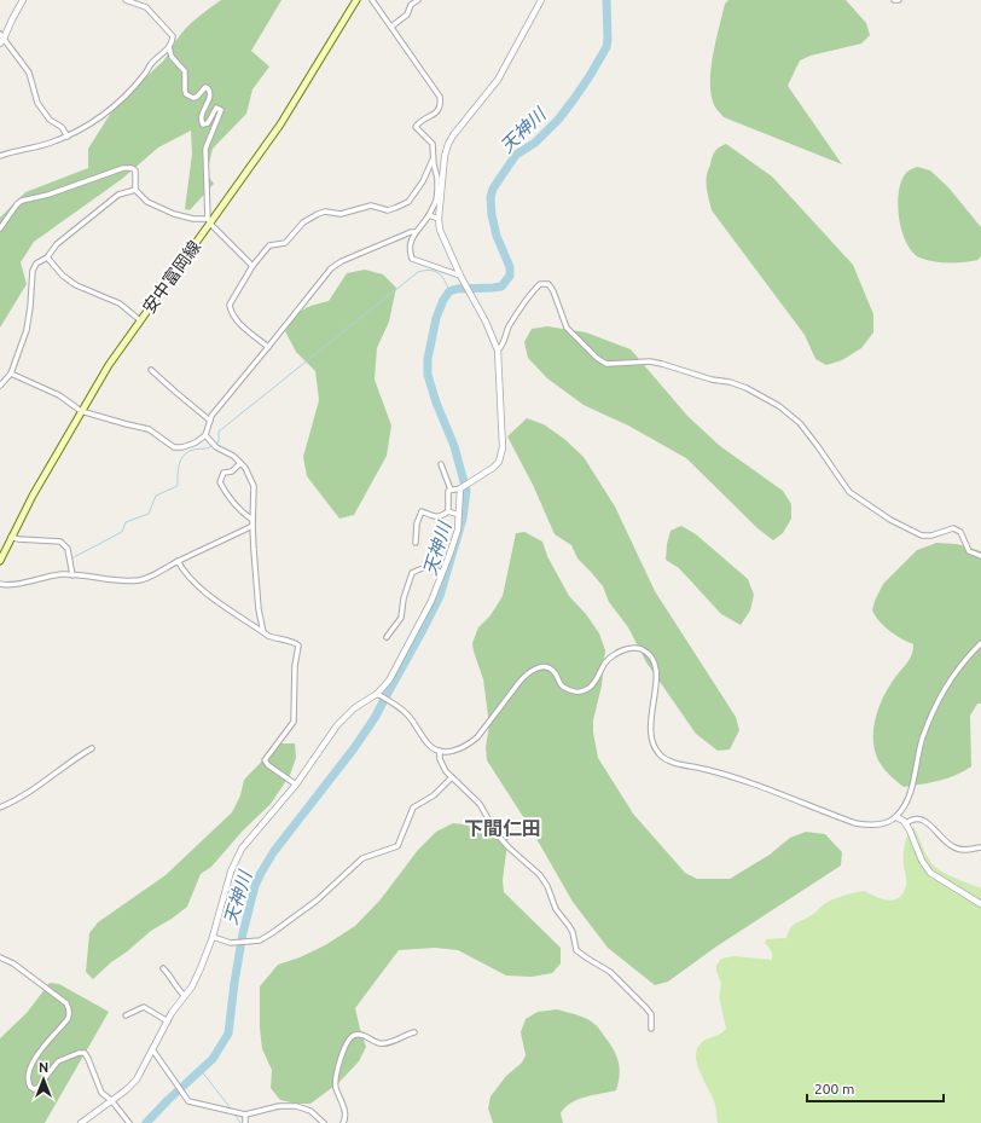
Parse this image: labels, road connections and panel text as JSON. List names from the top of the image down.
{
  "streets": {
    "main road": ["安中富岡線"]
  },
  "districts": ["下間仁田"],
  "water": ["天神川"],
  "scale_bar": "200 m",
  "north": "top"
}
